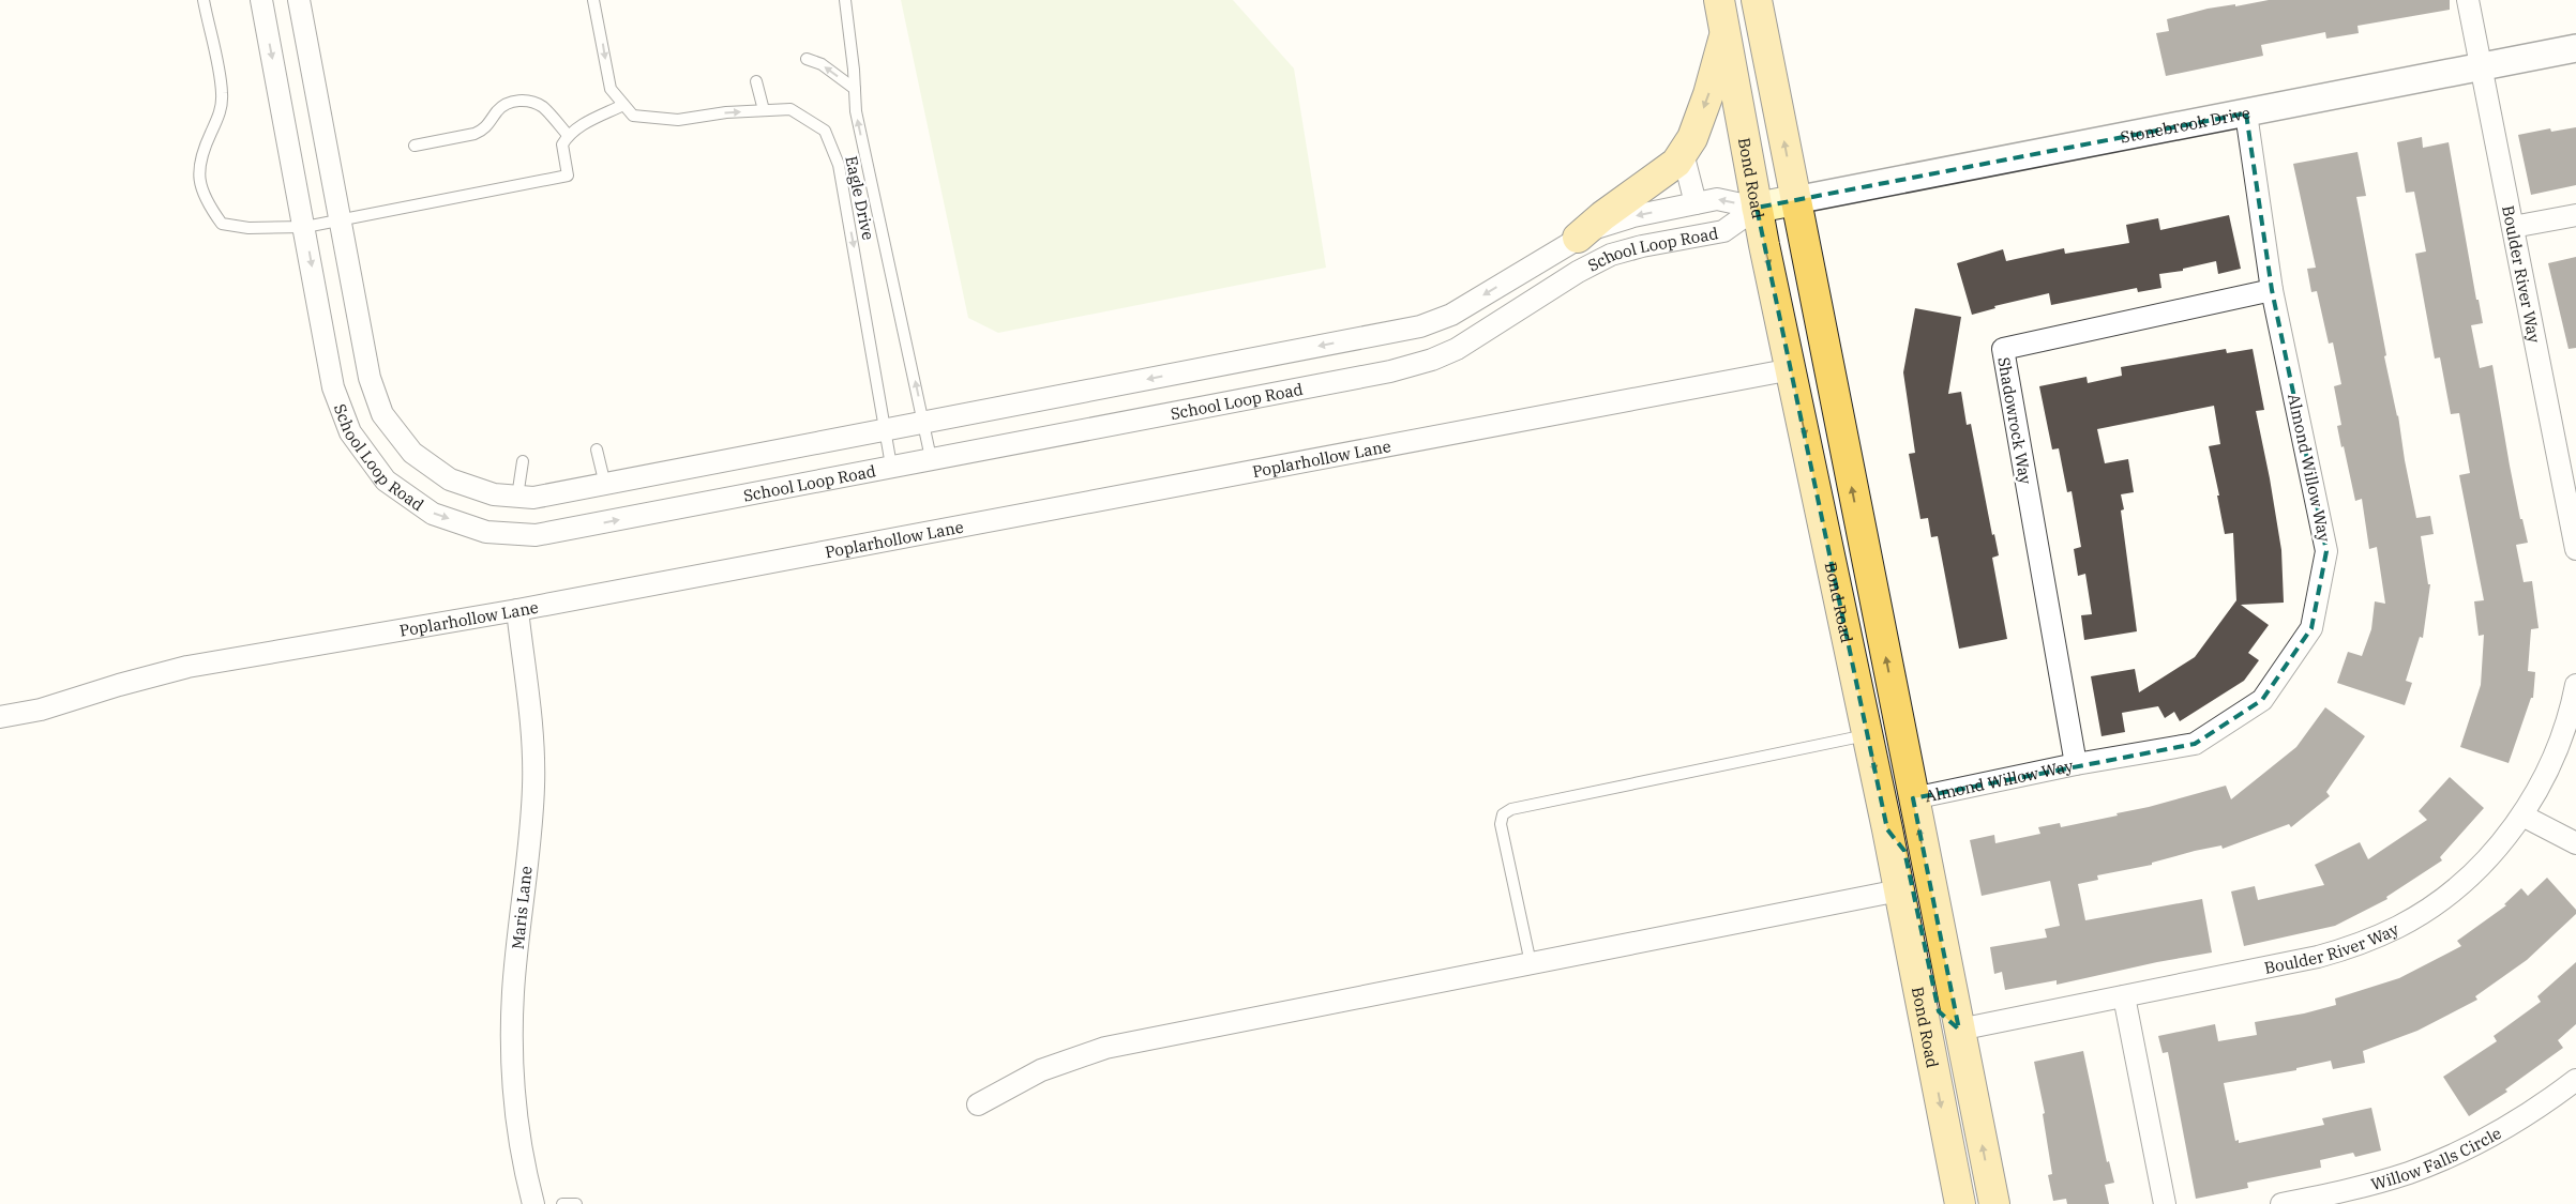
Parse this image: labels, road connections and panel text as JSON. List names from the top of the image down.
{
  "streets": {
    "main road": ["Bond Road"],
    "street": [
      "Stonebrook Drive",
      "School Loop Road",
      "Boulder River Way",
      "Shadowrock Way",
      "Poplarhollow Lane",
      "Almond Willow Way",
      "Maris Lane",
      "Willow Falls Circle"
    ],
    "lane": ["Eagle Drive"]
  },
  "crossings": [
    ["Stonebrook Drive", "Bond Road"],
    ["Stonebrook Drive", "Boulder River Way"],
    ["Stonebrook Drive", "Almond Willow Way"],
    ["Bond Road", "School Loop Road"],
    ["Bond Road", "Boulder River Way"],
    ["Bond Road", "Poplarhollow Lane"],
    ["Bond Road", "Almond Willow Way"],
    ["Eagle Drive", "School Loop Road"],
    ["Shadowrock Way", "Almond Willow Way"],
    ["Poplarhollow Lane", "Maris Lane"]
  ]
}
